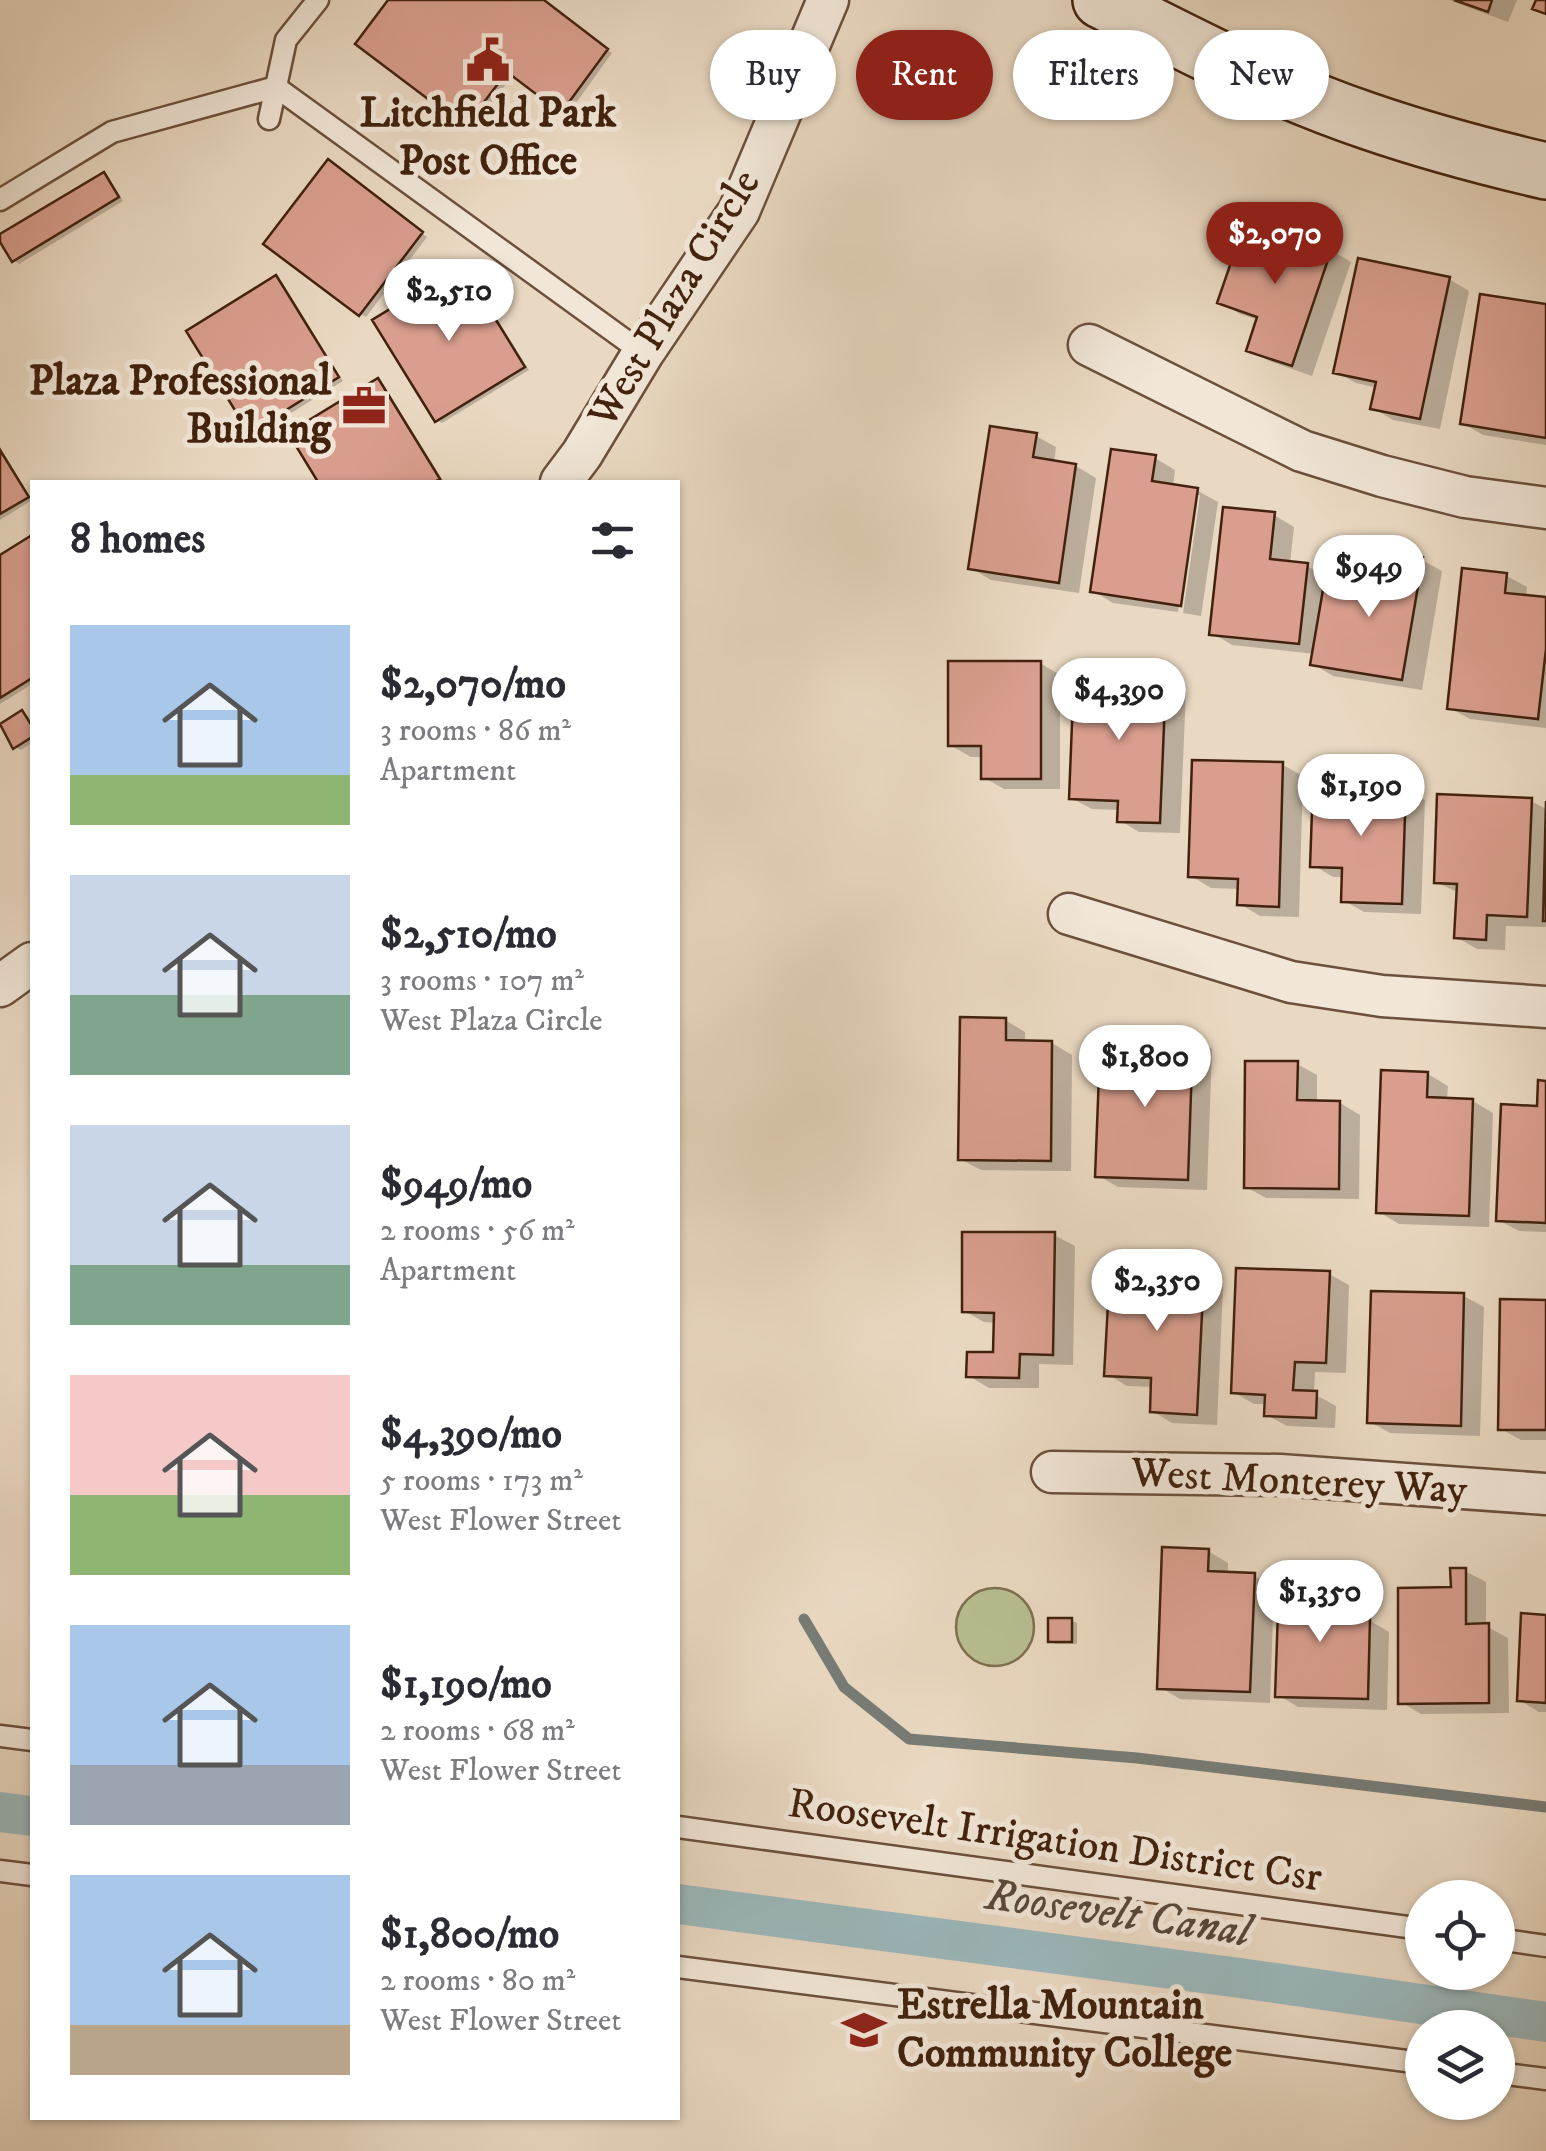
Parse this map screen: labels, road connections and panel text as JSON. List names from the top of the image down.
{
  "streets": {
    "street": ["West Plaza Circle", "West Monterey Way"],
    "lane": ["Roosevelt Irrigation District Csr"]
  },
  "water": ["Roosevelt Canal"],
  "places": {
    "public building": ["Litchfield Park Post Office"],
    "office": ["Plaza Professional Building"],
    "school or university": ["Estrella Mountain Community College"]
  },
  "page": {
    "chip": [
      "Buy",
      "Rent",
      "Filters",
      "New"
    ],
    "price": [
      "$2,070",
      "$2,510",
      "$949",
      "$4,390",
      "$1,190",
      "$1,800",
      "$2,350",
      "$1,350"
    ],
    "heading": "8 homes",
    "list": [
      {
        "name": "$2,070/mo",
        "note": "3 rooms · 86 m² · Apartment"
      },
      {
        "name": "$2,510/mo",
        "note": "3 rooms · 107 m² · West Plaza Circle"
      },
      {
        "name": "$949/mo",
        "note": "2 rooms · 56 m² · Apartment"
      },
      {
        "name": "$4,390/mo",
        "note": "5 rooms · 173 m² · West Flower Street"
      },
      {
        "name": "$1,190/mo",
        "note": "2 rooms · 68 m² · West Flower Street"
      },
      {
        "name": "$1,800/mo",
        "note": "2 rooms · 80 m² · West Flower Street"
      }
    ]
  }
}
